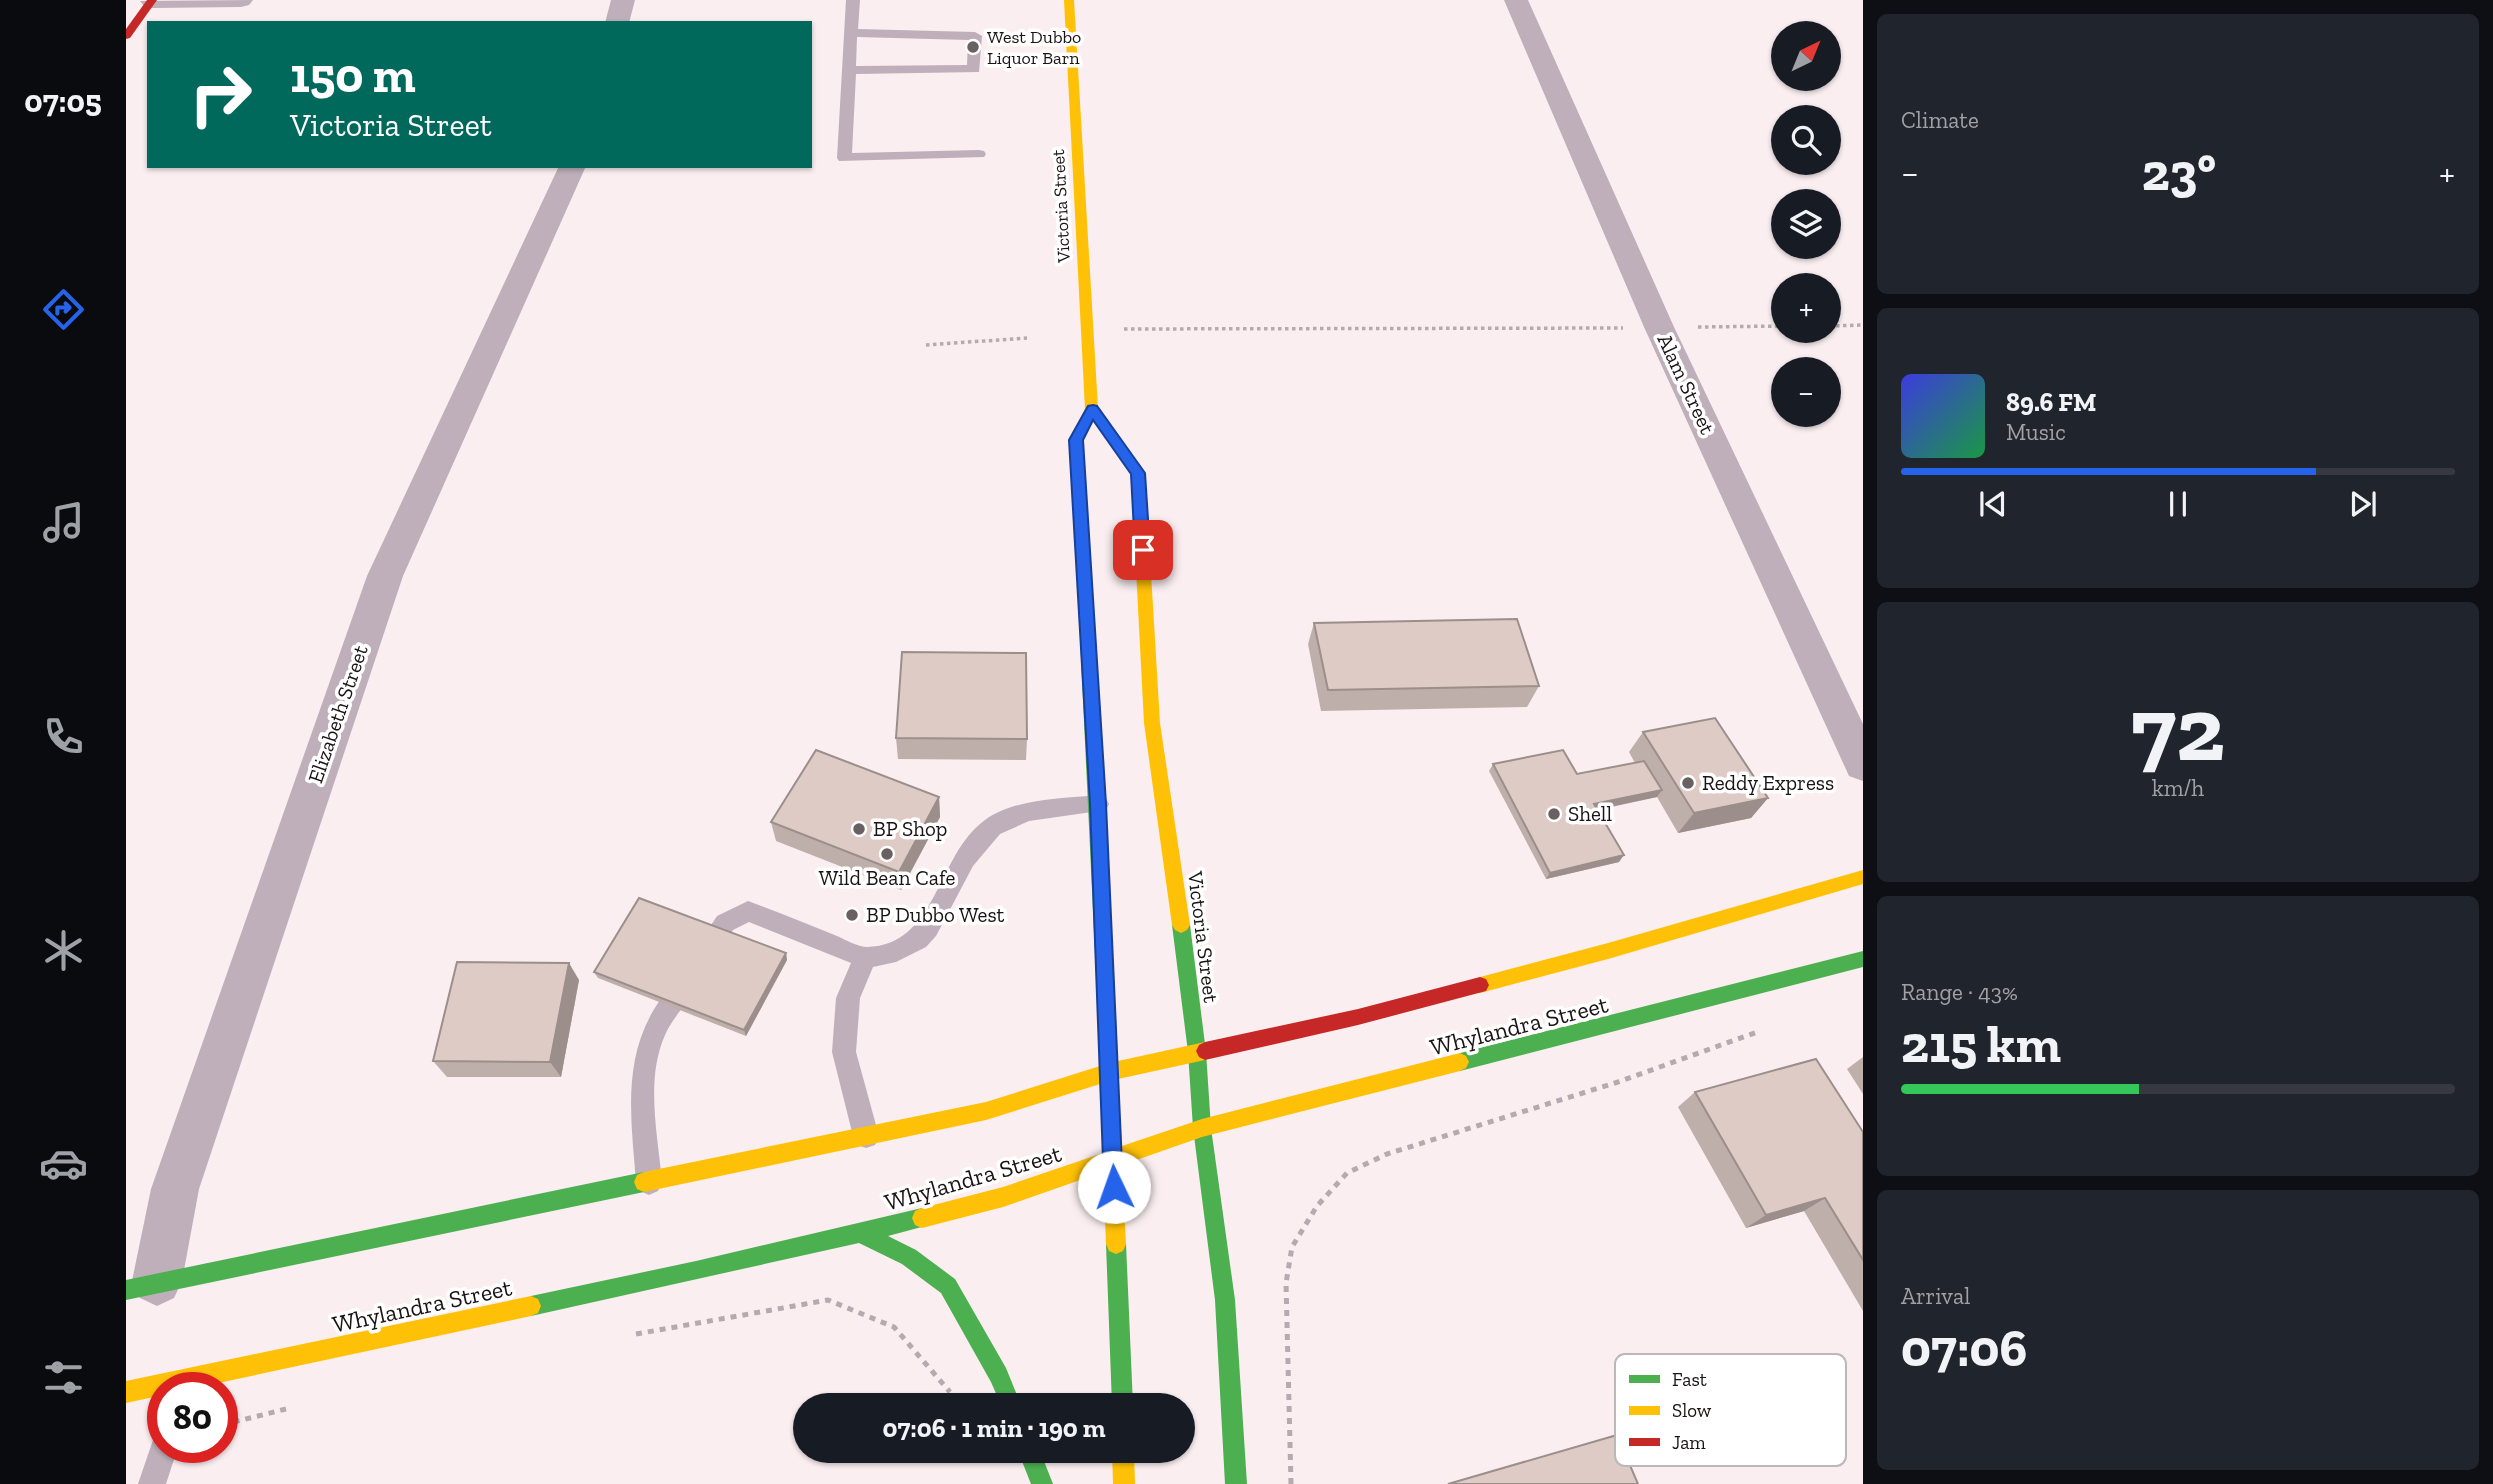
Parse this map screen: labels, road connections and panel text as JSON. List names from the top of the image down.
{
  "streets": {
    "main road": ["Victoria Street", "Whylandra Street"],
    "street": ["Alam Street", "Elizabeth Street"]
  },
  "crossings": [
    ["Victoria Street", "Whylandra Street"]
  ],
  "places": [
    "West Dubbo Liquor Barn",
    "Reddy Express",
    "Shell",
    "BP Shop",
    "Wild Bean Cafe",
    "BP Dubbo West"
  ],
  "legend": ["Fast", "Slow", "Jam"],
  "north": "top right",
  "page": {
    "tabs": "07:05",
    "tile": [
      "Climate",
      ["72", "km/h"],
      ["Range · 43%", "215 km"],
      ["Arrival", "07:06"]
    ],
    "map_buttons": ["+", "−"],
    "turn": ["150 m", "Victoria Street"],
    "heat": ["−", "23°", "+"],
    "song": ["89.6 FM", "Music"],
    "limit": "80",
    "trip": "07:06 · 1 min · 190 m"
  }
}
